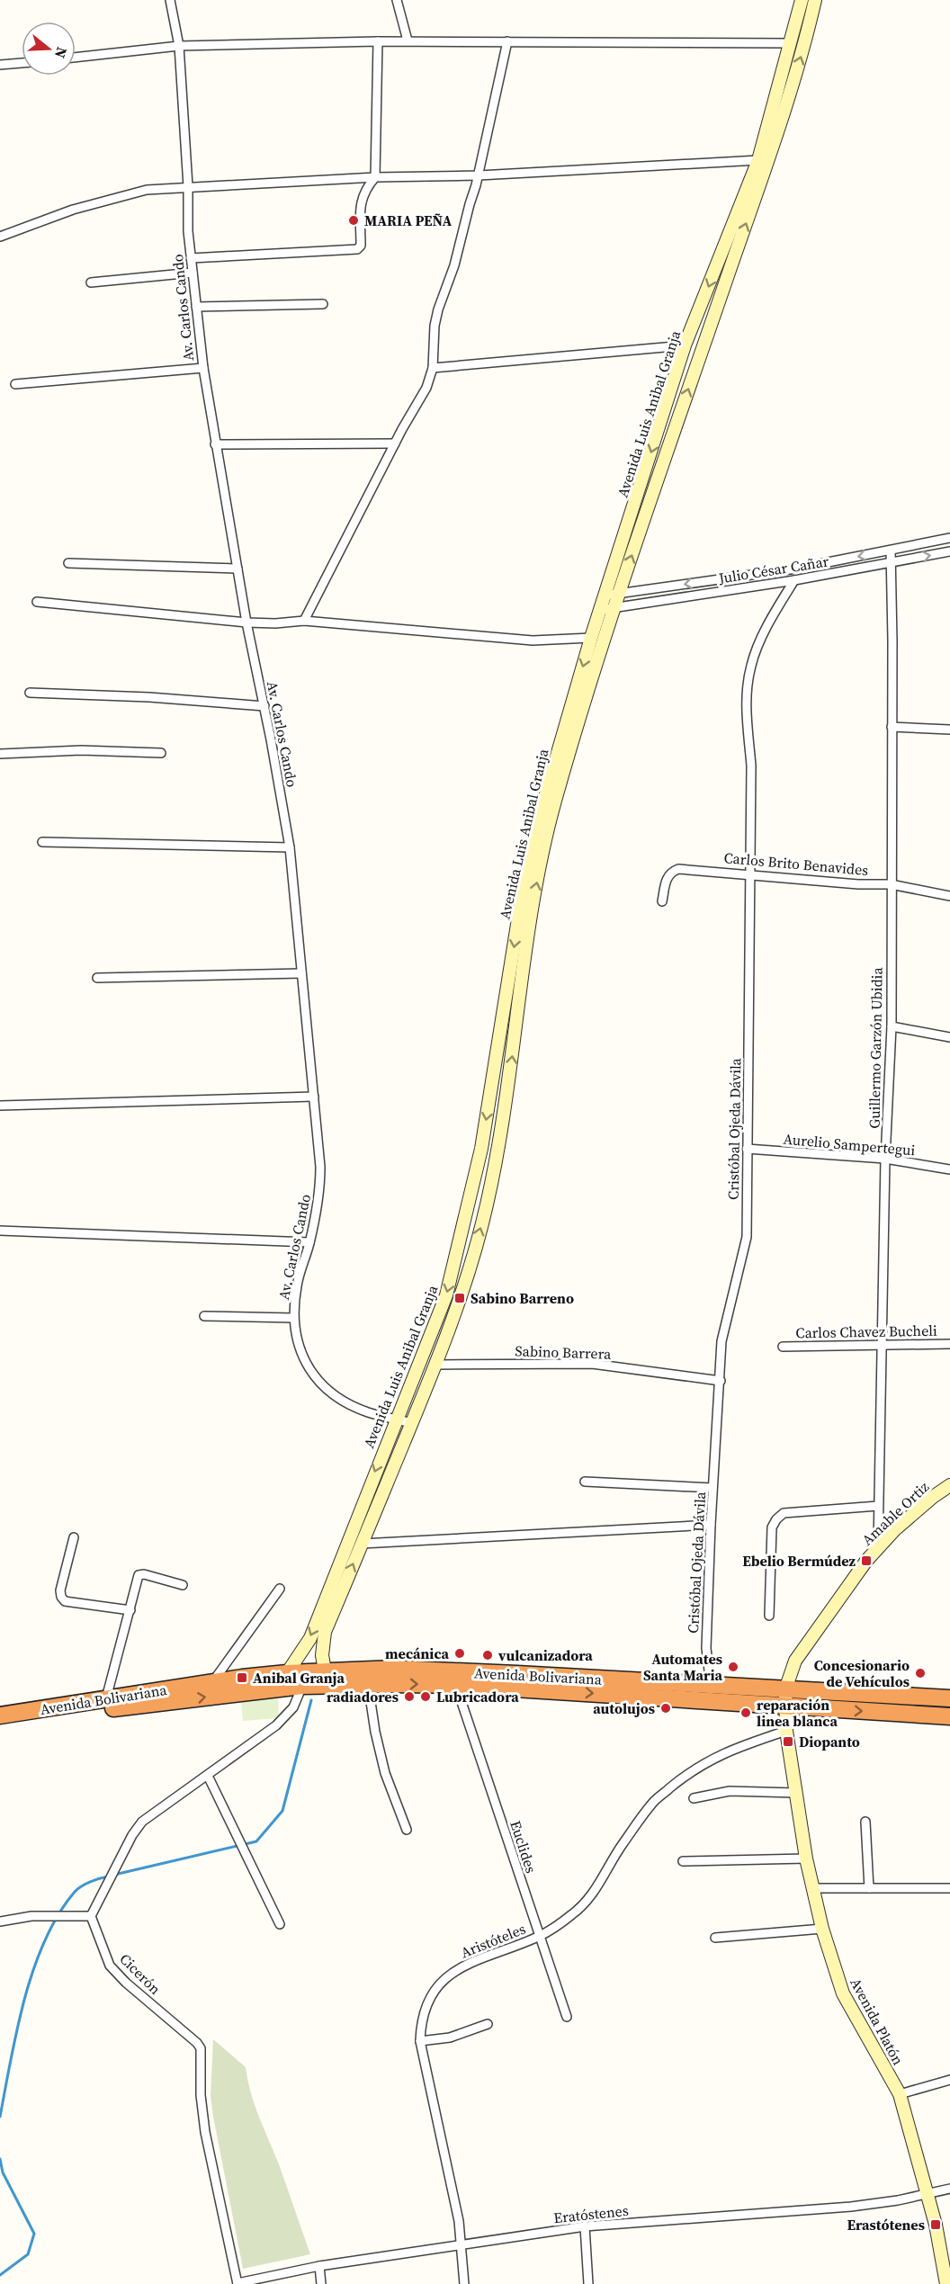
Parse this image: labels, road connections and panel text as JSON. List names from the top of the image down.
{
  "streets": {
    "highway": ["Avenida Bolivariana"],
    "main road": ["Avenida Luis Anibal Granja", "Amable Ortiz", "Avenida Platón"],
    "street": [
      "Av. Carlos Cando",
      "Julio César Cañar",
      "Carlos Brito Benavides",
      "Guillermo Garzón Ubidia",
      "Cristóbal Ojeda Dávila",
      "Aurelio Sampertegui",
      "Carlos Chavez Bucheli",
      "Sabino Barrera",
      "Euclides",
      "Aristóteles",
      "Cicerón",
      "Eratóstenes"
    ]
  },
  "crossings": [
    ["Av. Carlos Cando", "Avenida Luis Anibal Granja"],
    ["Avenida Luis Anibal Granja", "Julio César Cañar"],
    ["Avenida Luis Anibal Granja", "Sabino Barrera"],
    ["Avenida Luis Anibal Granja", "Avenida Bolivariana"],
    ["Julio César Cañar", "Guillermo Garzón Ubidia"],
    ["Julio César Cañar", "Cristóbal Ojeda Dávila"],
    ["Carlos Brito Benavides", "Guillermo Garzón Ubidia"],
    ["Carlos Brito Benavides", "Cristóbal Ojeda Dávila"],
    ["Guillermo Garzón Ubidia", "Aurelio Sampertegui"],
    ["Guillermo Garzón Ubidia", "Carlos Chavez Bucheli"],
    ["Guillermo Garzón Ubidia", "Amable Ortiz"],
    ["Cristóbal Ojeda Dávila", "Aurelio Sampertegui"],
    ["Cristóbal Ojeda Dávila", "Sabino Barrera"],
    ["Cristóbal Ojeda Dávila", "Avenida Bolivariana"],
    ["Amable Ortiz", "Avenida Bolivariana"],
    ["Amable Ortiz", "Avenida Platón"],
    ["Avenida Bolivariana", "Euclides"],
    ["Avenida Bolivariana", "Avenida Platón"],
    ["Euclides", "Aristóteles"],
    ["Aristóteles", "Avenida Platón"],
    ["Aristóteles", "Eratóstenes"],
    ["Cicerón", "Eratóstenes"],
    ["Avenida Platón", "Eratóstenes"]
  ],
  "places": {
    "other": [
      "MARIA PEÑA",
      "mecánica",
      "vulcanizadora",
      "Automates Santa Maria",
      "Concesionario de Vehículos",
      "radiadores",
      "Lubricadora",
      "autolujos",
      "reparación linea blanca"
    ],
    "transit": [
      "Sabino Barreno",
      "Ebelio Bermúdez",
      "Anibal Granja",
      "Diopanto",
      "Erastótenes"
    ]
  },
  "north": "right"
}
